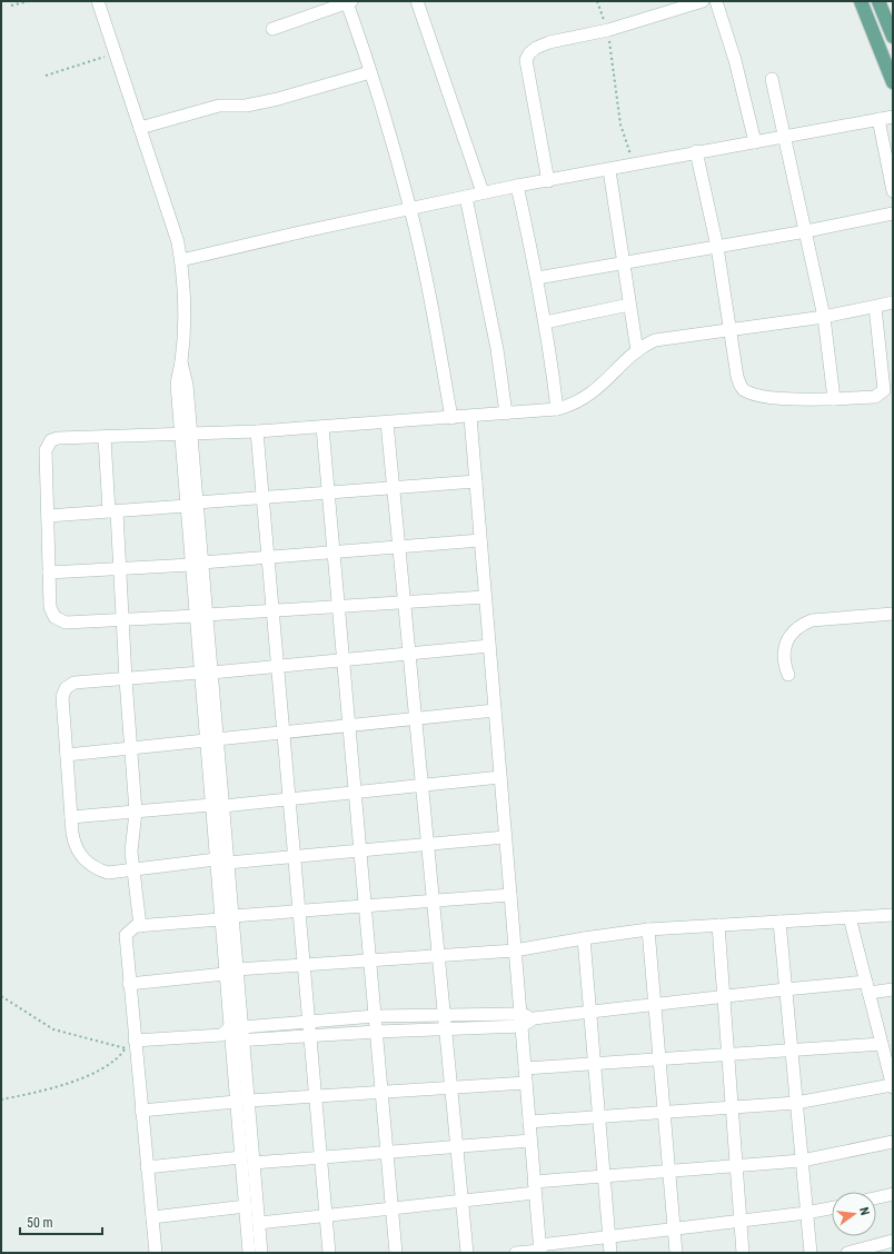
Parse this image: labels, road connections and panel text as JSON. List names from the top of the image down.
{
  "scale_bar": "50 m",
  "north": "right"
}
